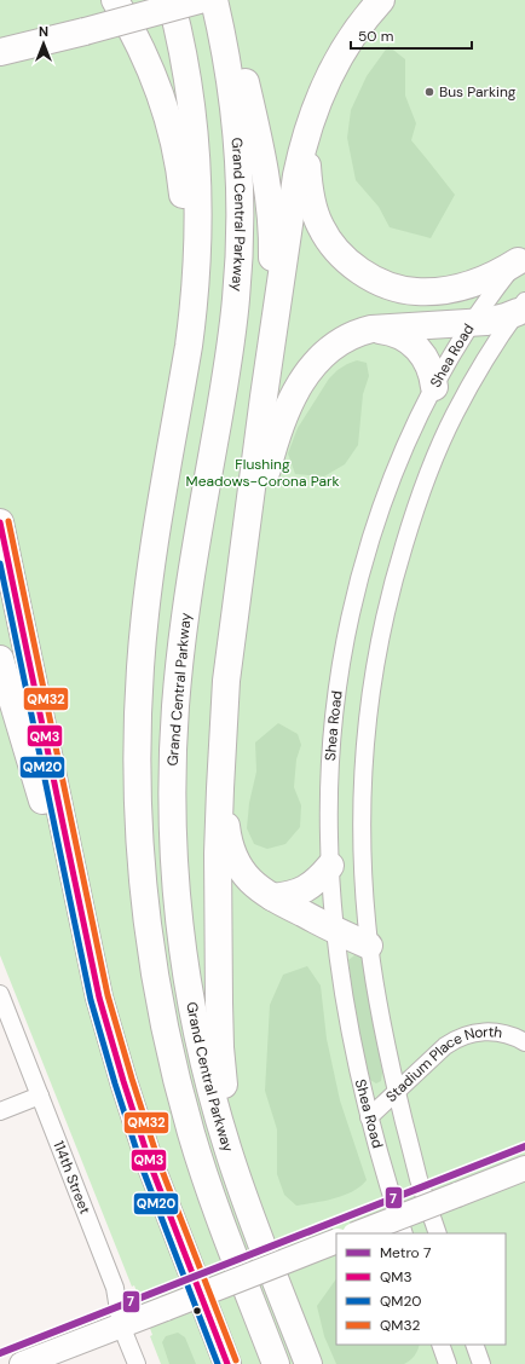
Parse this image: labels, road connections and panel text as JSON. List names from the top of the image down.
{
  "streets": {
    "highway": ["Grand Central Parkway"],
    "street": ["Shea Road", "Stadium Place North", "114th Street"]
  },
  "crossings": [
    ["Shea Road", "Stadium Place North"]
  ],
  "parks": ["Flushing Meadows-Corona Park"],
  "places": ["Bus Parking"],
  "lines": [
    "transit line QM32",
    "transit line QM3",
    "transit line QM20",
    "metro line 7"
  ],
  "legend": [
    "Metro 7",
    "QM3",
    "QM20",
    "QM32"
  ],
  "scale_bar": "50 m",
  "north": "top"
}
